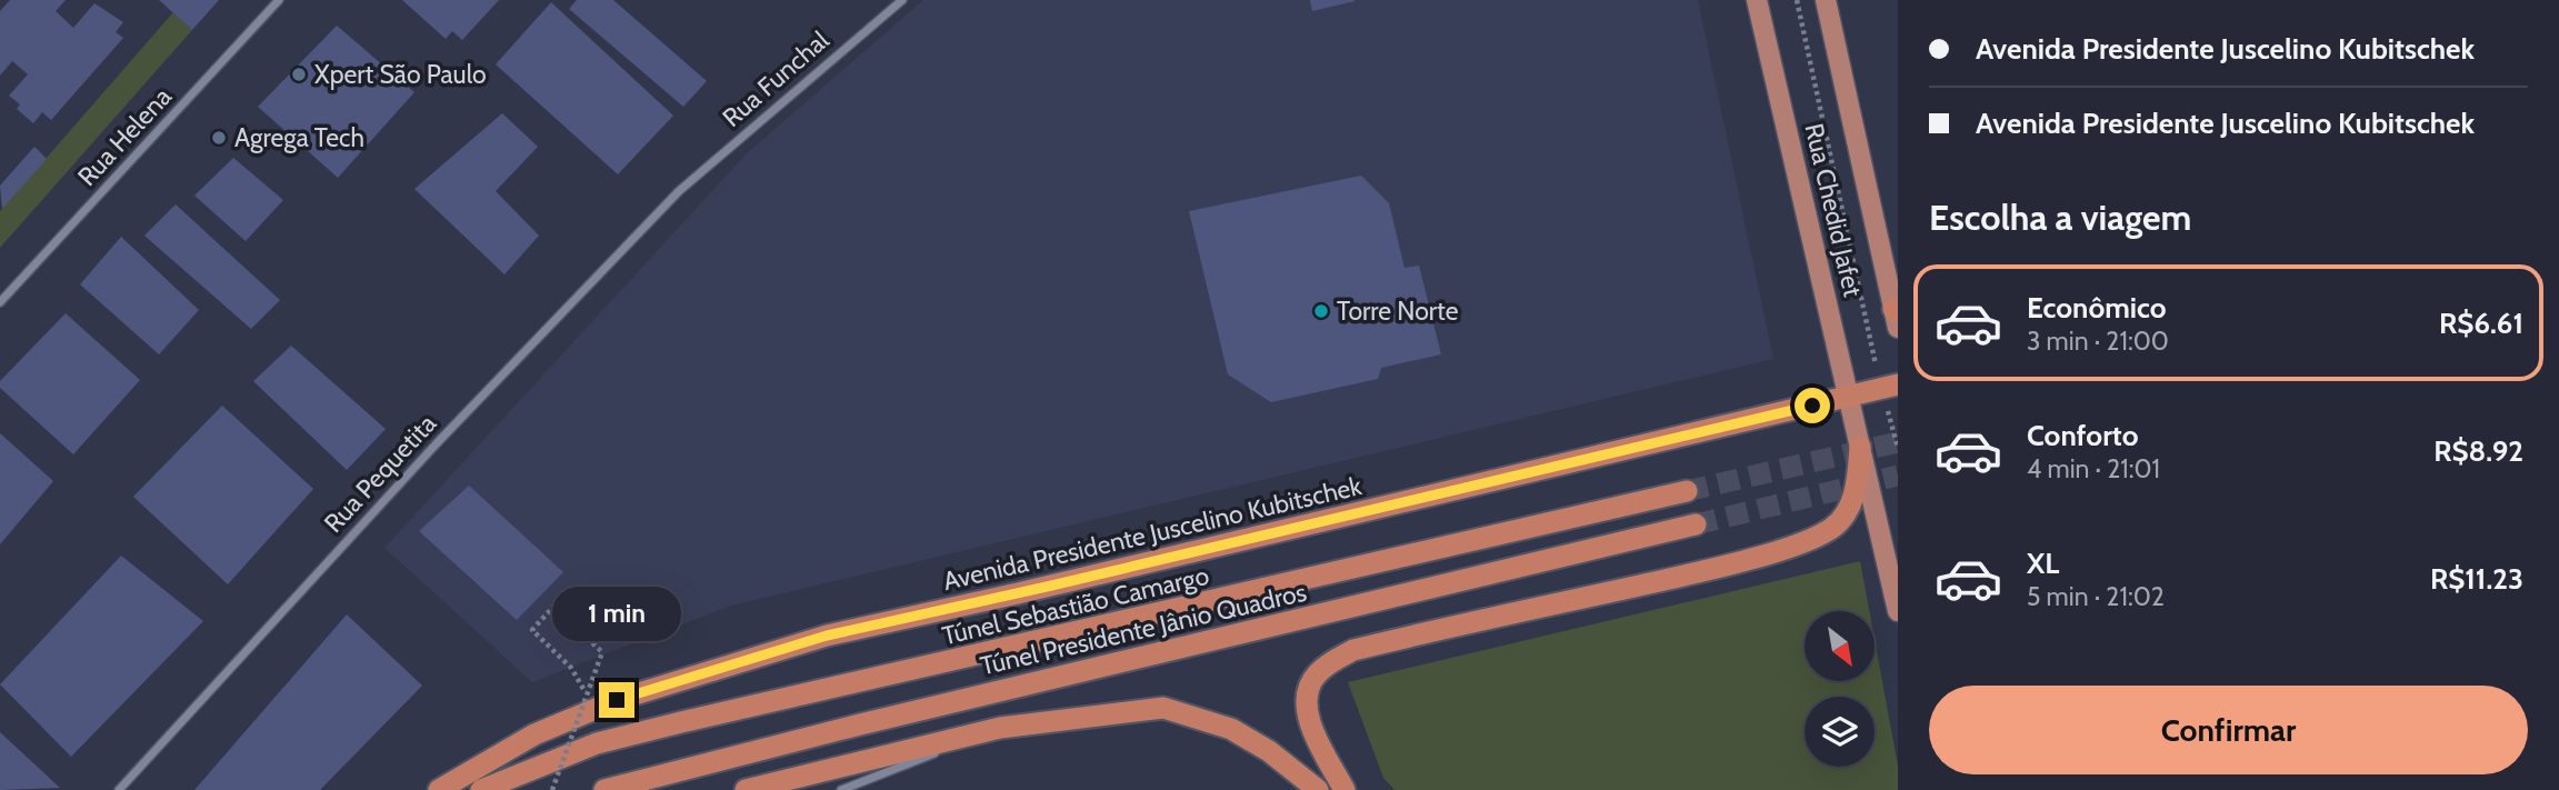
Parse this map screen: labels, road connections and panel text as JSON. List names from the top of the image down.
{
  "streets": {
    "highway": ["Avenida Presidente Juscelino Kubitschek", "Túnel Sebastião Camargo", "Túnel Presidente Jânio Quadros"],
    "main road": ["Rua Chedid Jafet"],
    "street": ["Rua Funchal", "Rua Helena", "Rua Pequetita"]
  },
  "crossings": [
    ["Rua Funchal", "Rua Pequetita"],
    ["Rua Chedid Jafet", "Avenida Presidente Juscelino Kubitschek"]
  ],
  "places": ["Xpert São Paulo", "Agrega Tech", "Torre Norte"],
  "north": "bottom right",
  "page": {
    "banner": ["Avenida Presidente Juscelino Kubitschek", "Avenida Presidente Juscelino Kubitschek"],
    "heading": "Escolha a viagem",
    "list": [
      {
        "name": "Econômico",
        "note": "3 min · 21:00",
        "value": "R$6.61"
      },
      {
        "name": "Conforto",
        "note": "4 min · 21:01",
        "value": "R$8.92"
      },
      {
        "name": "XL",
        "note": "5 min · 21:02",
        "value": "R$11.23"
      }
    ],
    "bubble": "1 min",
    "buttons": "Confirmar"
  }
}
